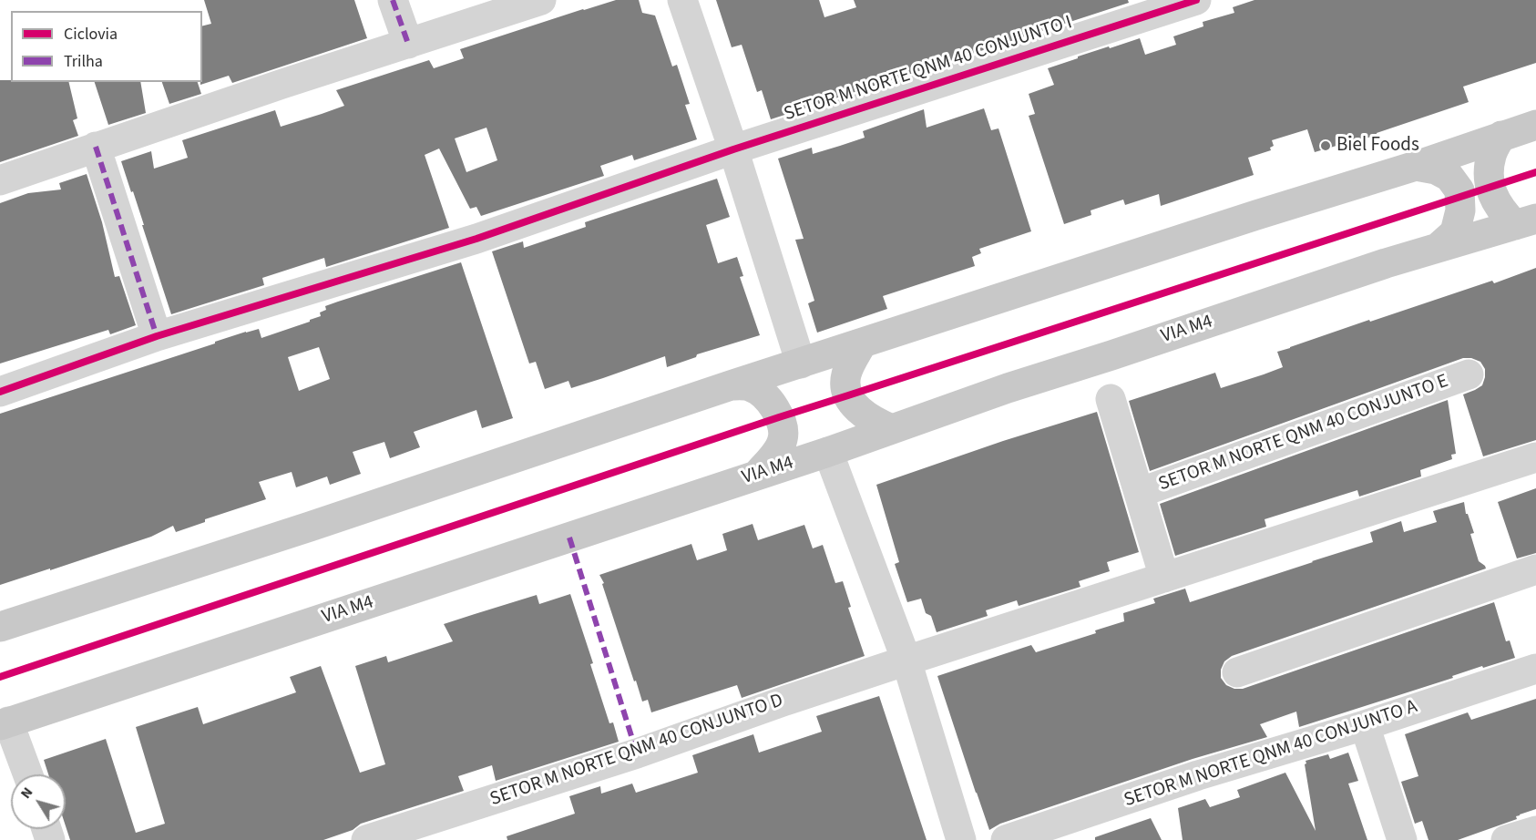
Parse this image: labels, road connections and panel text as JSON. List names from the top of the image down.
{
  "streets": {
    "main road": ["VIA M4"],
    "street": [
      "SETOR M NORTE QNM 40 CONJUNTO I",
      "SETOR M NORTE QNM 40 CONJUNTO E",
      "SETOR M NORTE QNM 40 CONJUNTO D",
      "SETOR M NORTE QNM 40 CONJUNTO A"
    ]
  },
  "places": ["Biel Foods"],
  "legend": ["Ciclovia", "Trilha"],
  "north": "top left"
}
